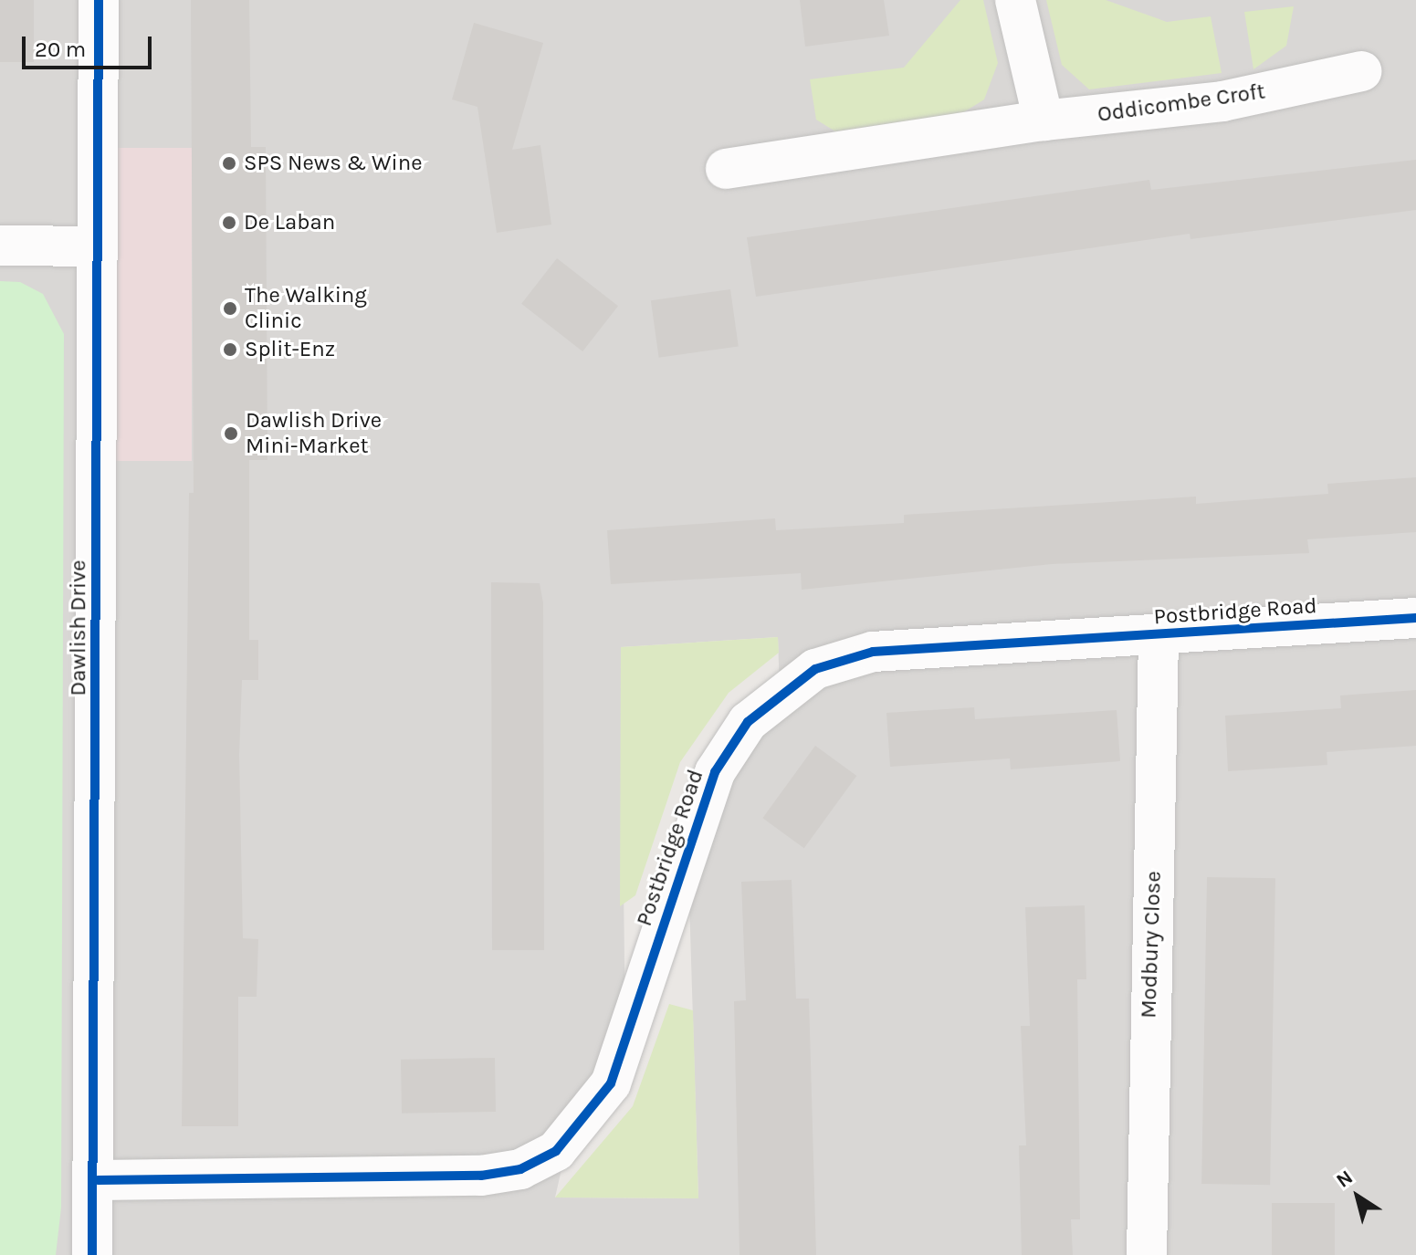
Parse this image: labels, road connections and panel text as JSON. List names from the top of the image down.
{
  "streets": {
    "street": [
      "Oddicombe Croft",
      "Postbridge Road",
      "Dawlish Drive",
      "Modbury Close"
    ]
  },
  "crossings": [
    ["Postbridge Road", "Dawlish Drive"],
    ["Postbridge Road", "Modbury Close"]
  ],
  "places": [
    "SPS News & Wine",
    "De Laban",
    "The Walking Clinic",
    "Split-Enz",
    "Dawlish Drive Mini-Market"
  ],
  "scale_bar": "20 m",
  "north": "top left"
}
